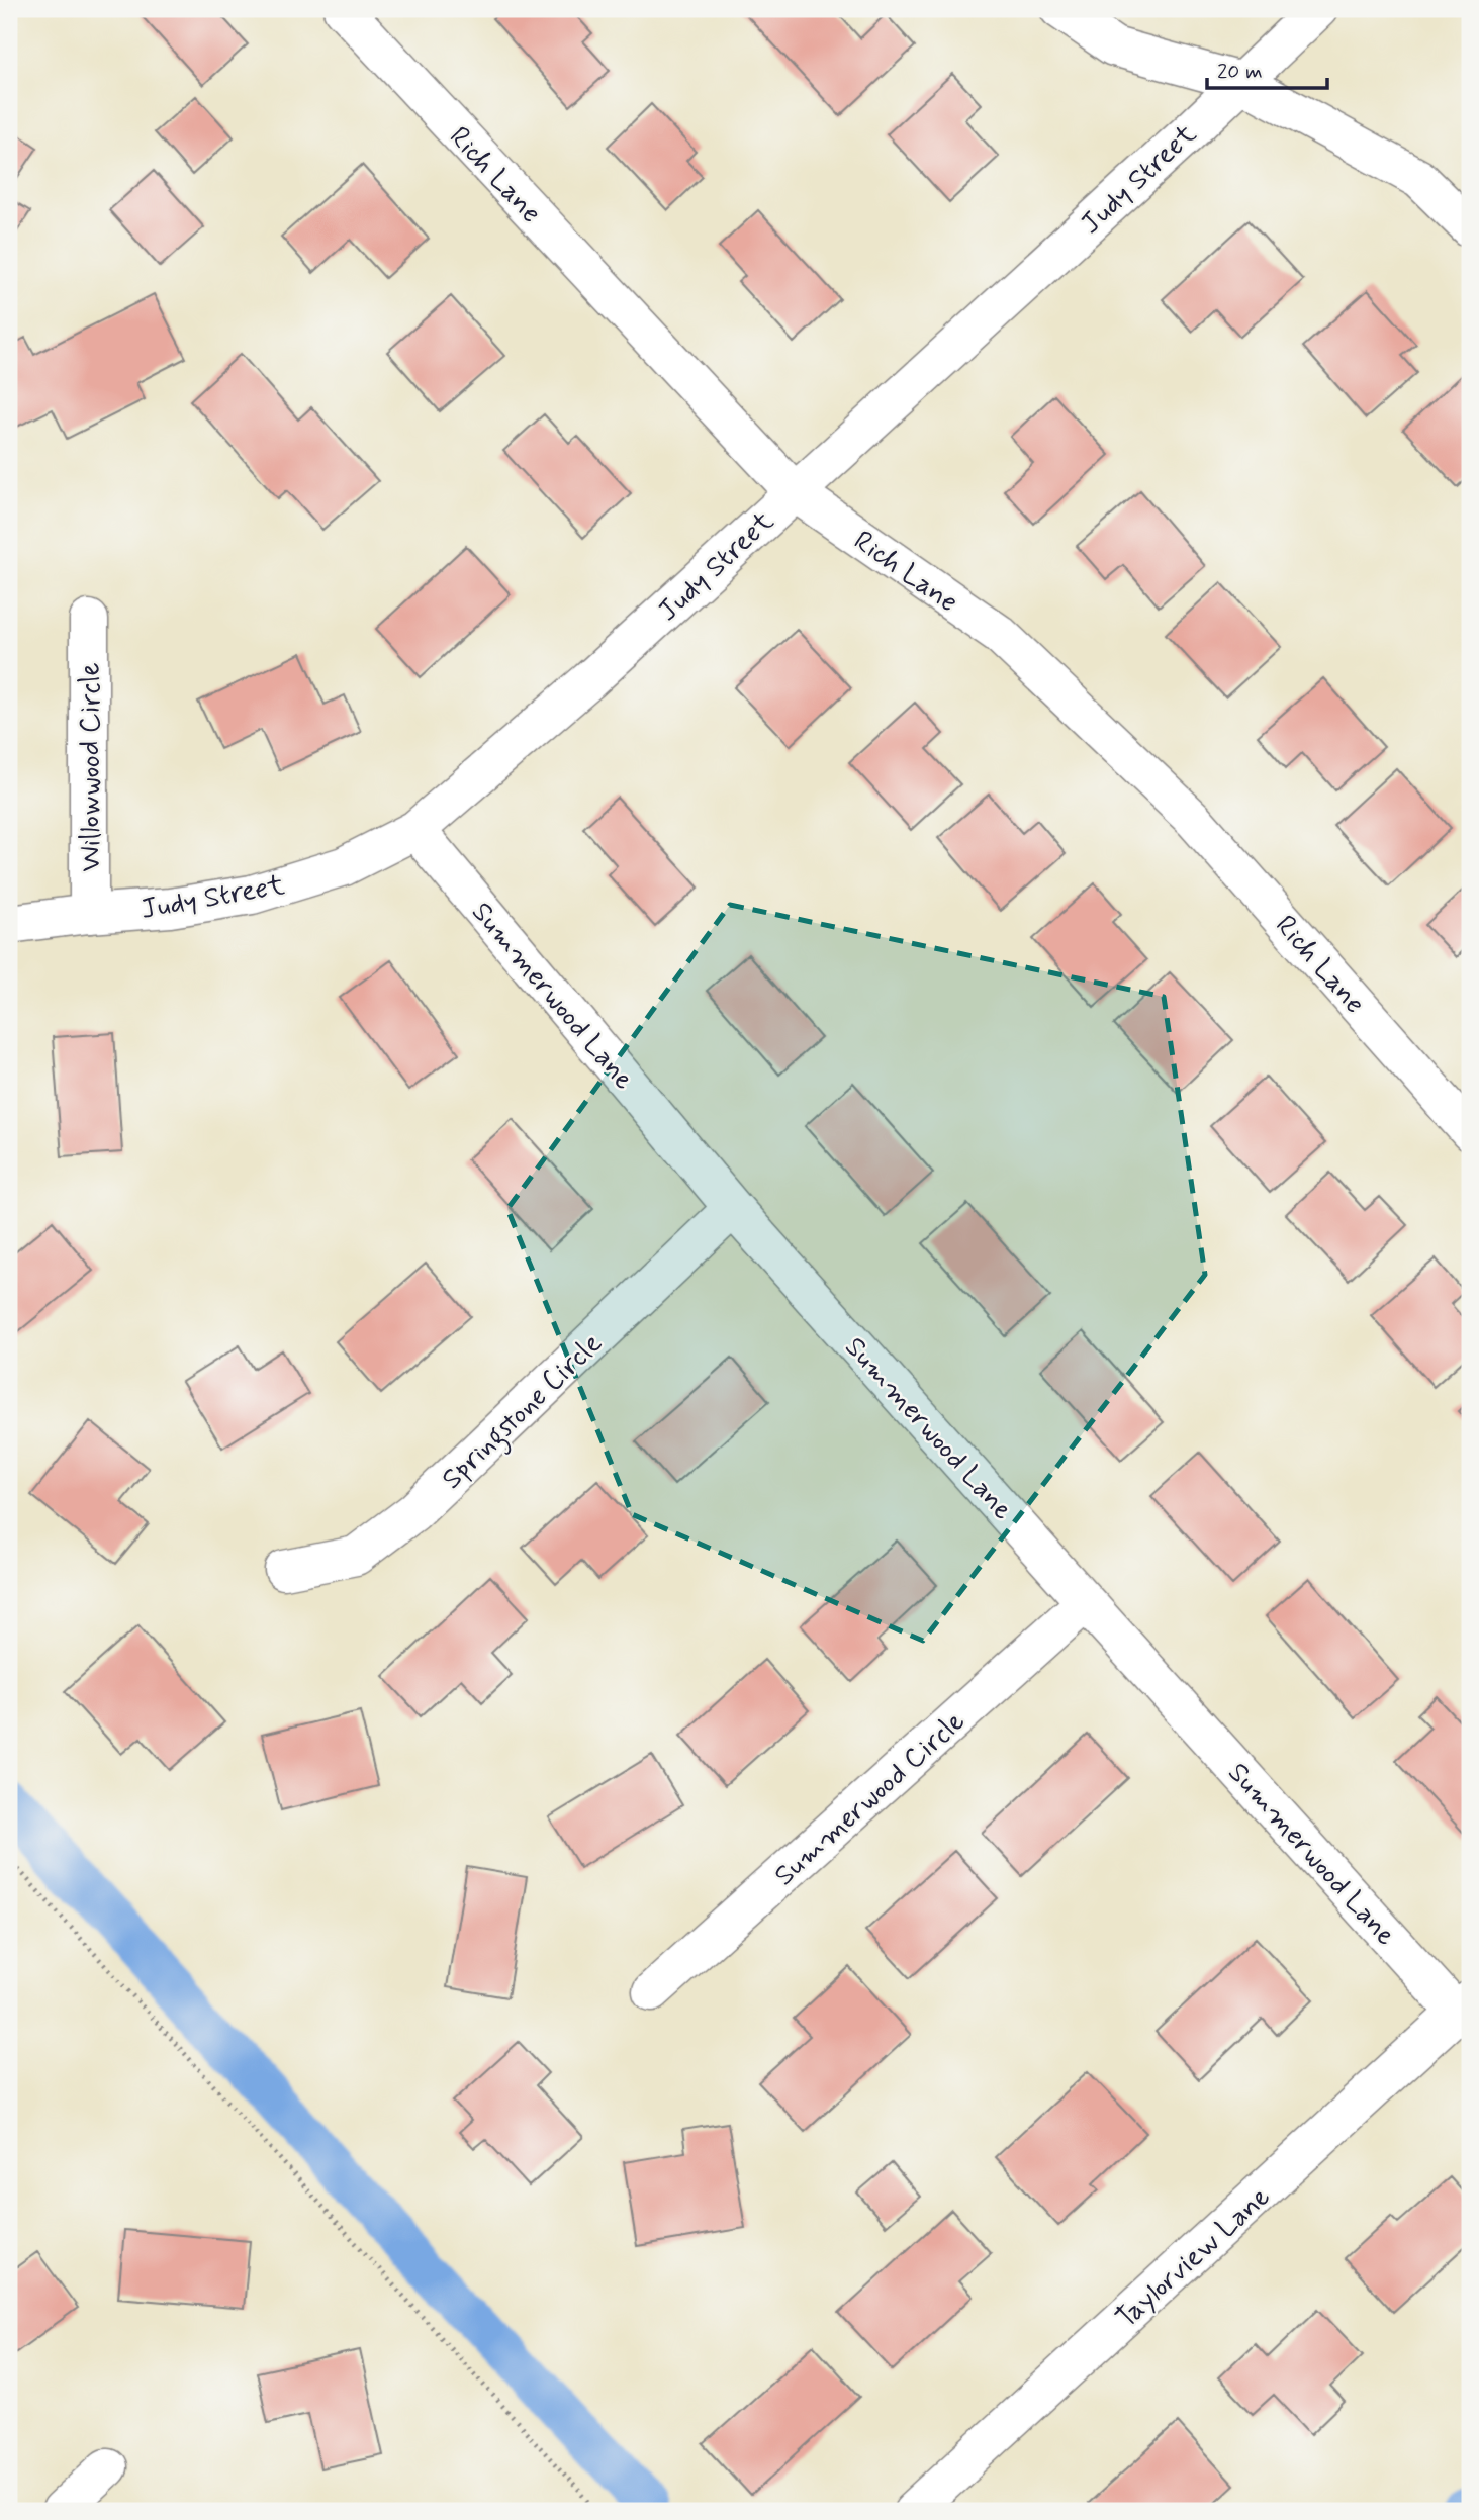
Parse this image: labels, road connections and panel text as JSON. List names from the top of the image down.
{
  "streets": {
    "street": [
      "Rich Lane",
      "Judy Street",
      "Willowwood Circle",
      "Summerwood Lane",
      "Springstone Circle",
      "Summerwood Circle",
      "Taylorview Lane"
    ]
  },
  "crossings": [
    ["Rich Lane", "Judy Street"],
    ["Judy Street", "Willowwood Circle"],
    ["Judy Street", "Summerwood Lane"],
    ["Summerwood Lane", "Springstone Circle"],
    ["Summerwood Lane", "Summerwood Circle"],
    ["Summerwood Lane", "Taylorview Lane"]
  ],
  "scale_bar": "20 m"
}
